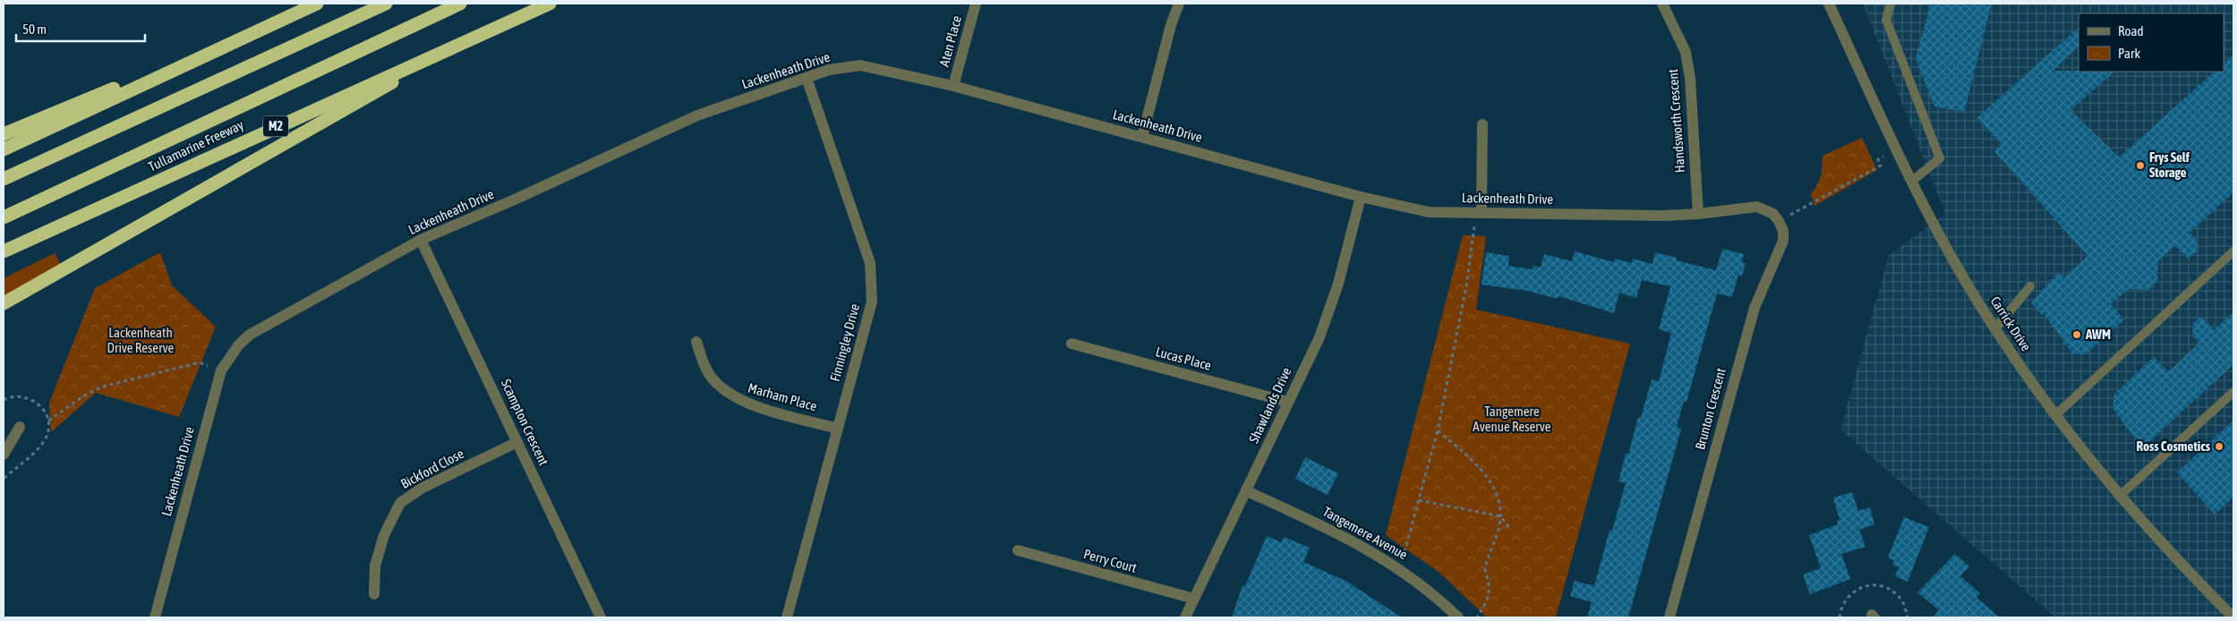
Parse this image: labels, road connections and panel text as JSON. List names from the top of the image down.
{
  "streets": {
    "highway": ["M2", "Tullamarine Freeway"],
    "street": [
      "Aten Place",
      "Lackenheath Drive",
      "Handsworth Crescent",
      "Carrick Drive",
      "Finningley Drive",
      "Lucas Place",
      "Marham Place",
      "Shawlands Drive",
      "Brunton Crescent",
      "Scampton Crescent",
      "Bickford Close",
      "Tangemere Avenue",
      "Perry Court"
    ]
  },
  "crossings": [
    ["Aten Place", "Lackenheath Drive"],
    ["Lackenheath Drive", "Handsworth Crescent"],
    ["Lackenheath Drive", "Finningley Drive"],
    ["Lackenheath Drive", "Shawlands Drive"],
    ["Lackenheath Drive", "Brunton Crescent"],
    ["Lackenheath Drive", "Scampton Crescent"],
    ["Finningley Drive", "Marham Place"],
    ["Lucas Place", "Shawlands Drive"],
    ["Shawlands Drive", "Tangemere Avenue"],
    ["Shawlands Drive", "Perry Court"],
    ["Scampton Crescent", "Bickford Close"]
  ],
  "parks": ["Lackenheath Drive Reserve", "Tangemere Avenue Reserve"],
  "places": ["Frys Self Storage", "AWM", "Ross Cosmetics"],
  "legend": ["Road", "Park"],
  "scale_bar": "50 m"
}
